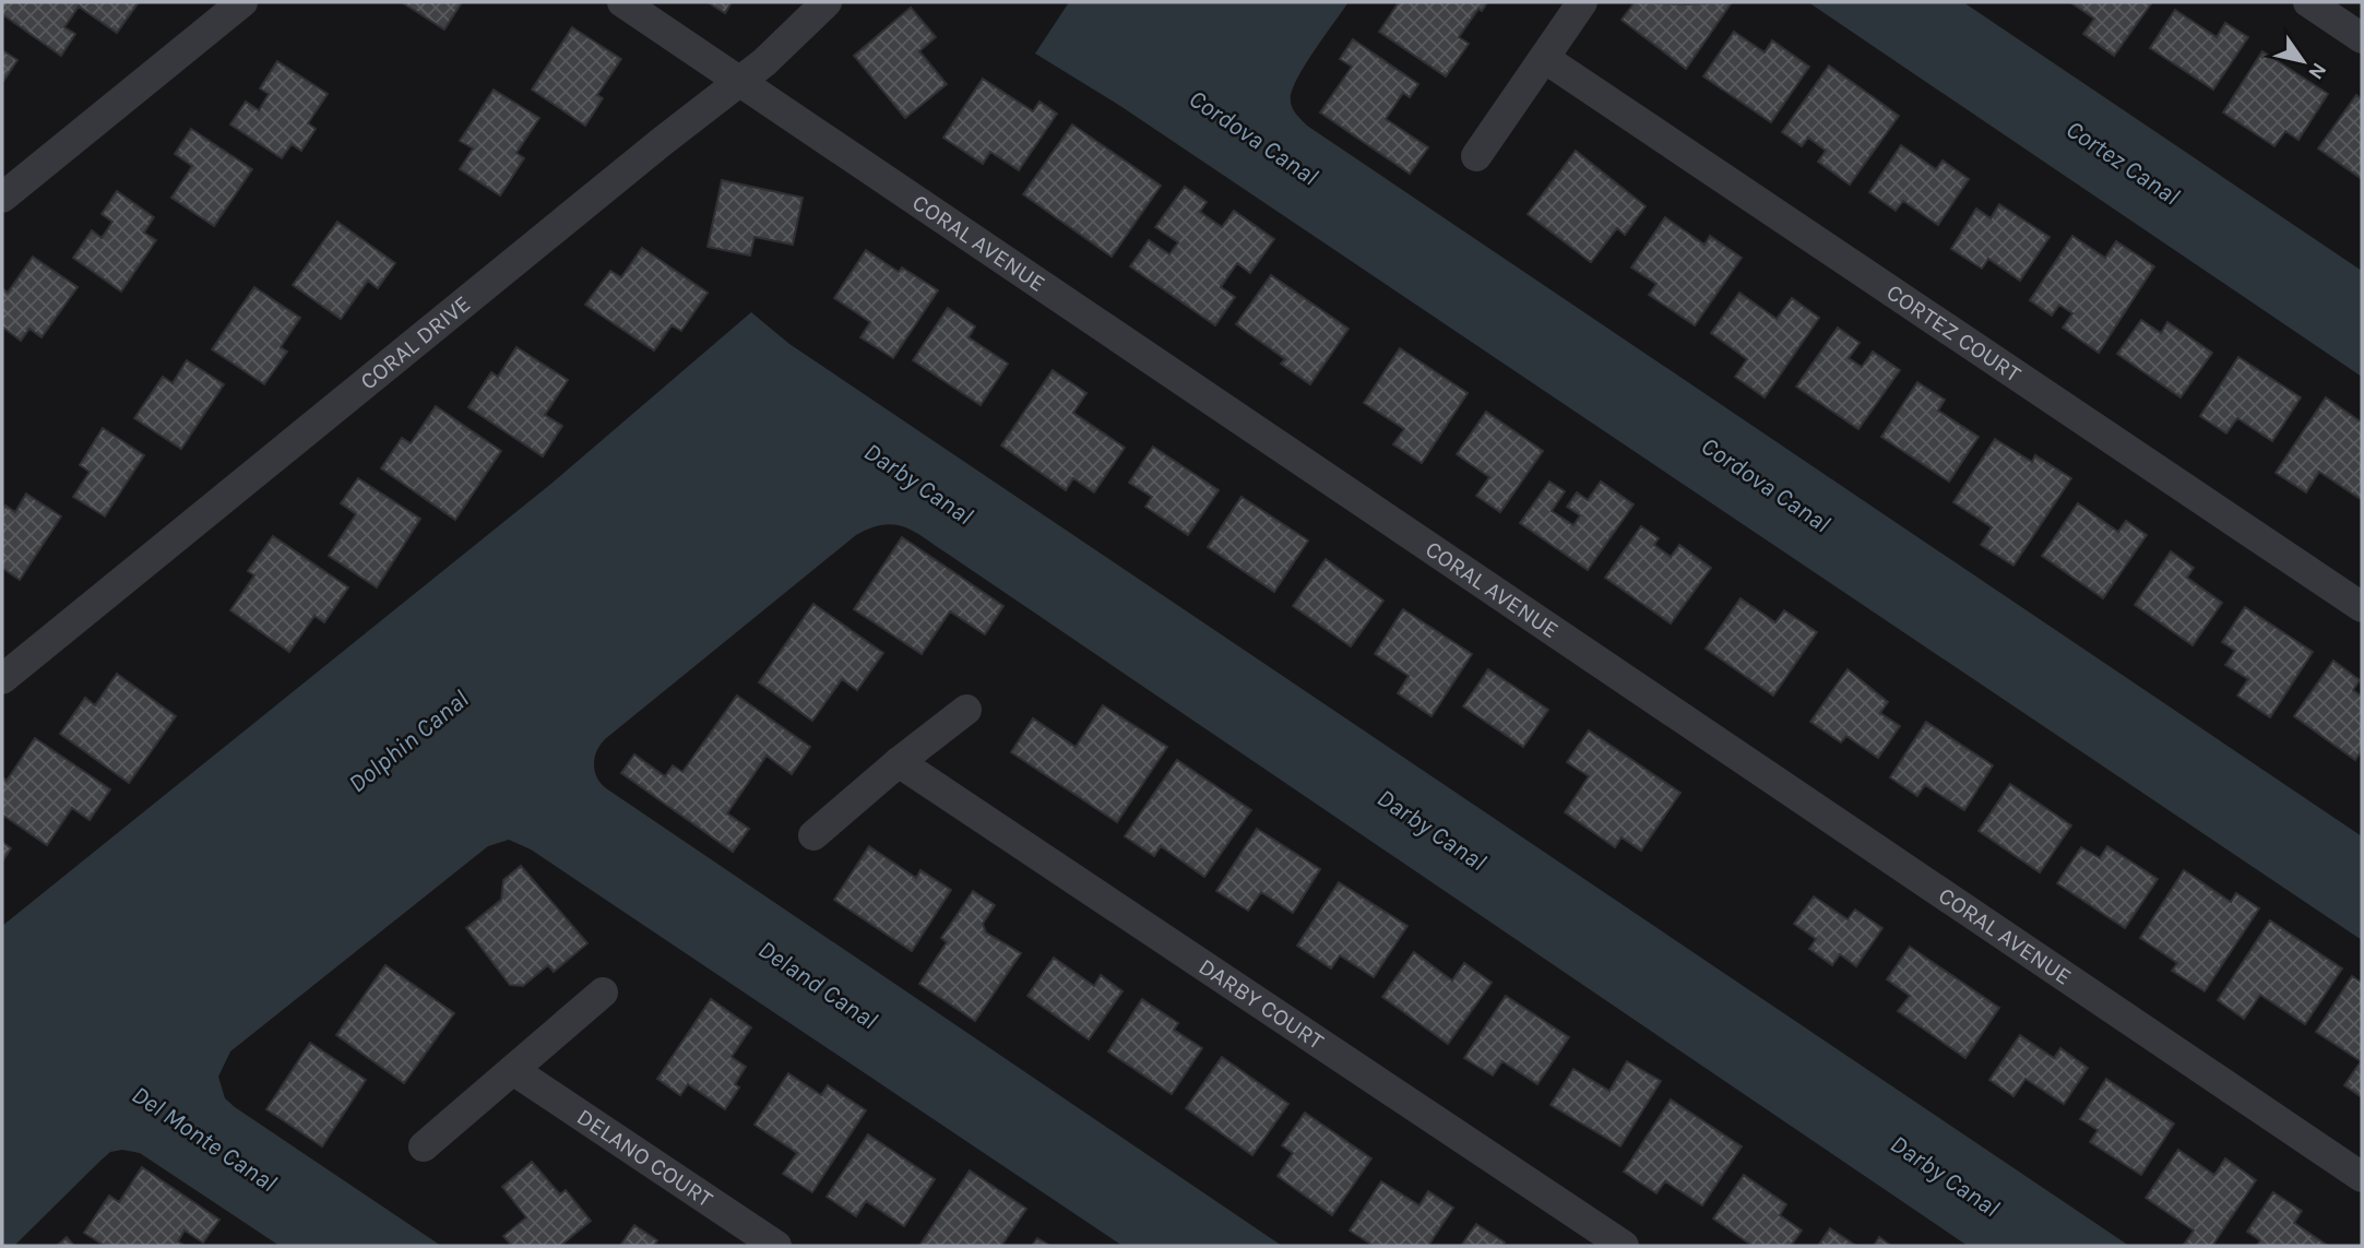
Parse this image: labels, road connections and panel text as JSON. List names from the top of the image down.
{
  "streets": {
    "street": [
      "CORAL AVENUE",
      "CORTEZ COURT",
      "CORAL DRIVE",
      "DARBY COURT",
      "DELANO COURT"
    ]
  },
  "crossings": [
    ["CORAL AVENUE", "CORAL DRIVE"]
  ],
  "water": [
    "Cordova Canal",
    "Cortez Canal",
    "Darby Canal",
    "Dolphin Canal",
    "Deland Canal",
    "Del Monte Canal"
  ],
  "north": "bottom right"
}
